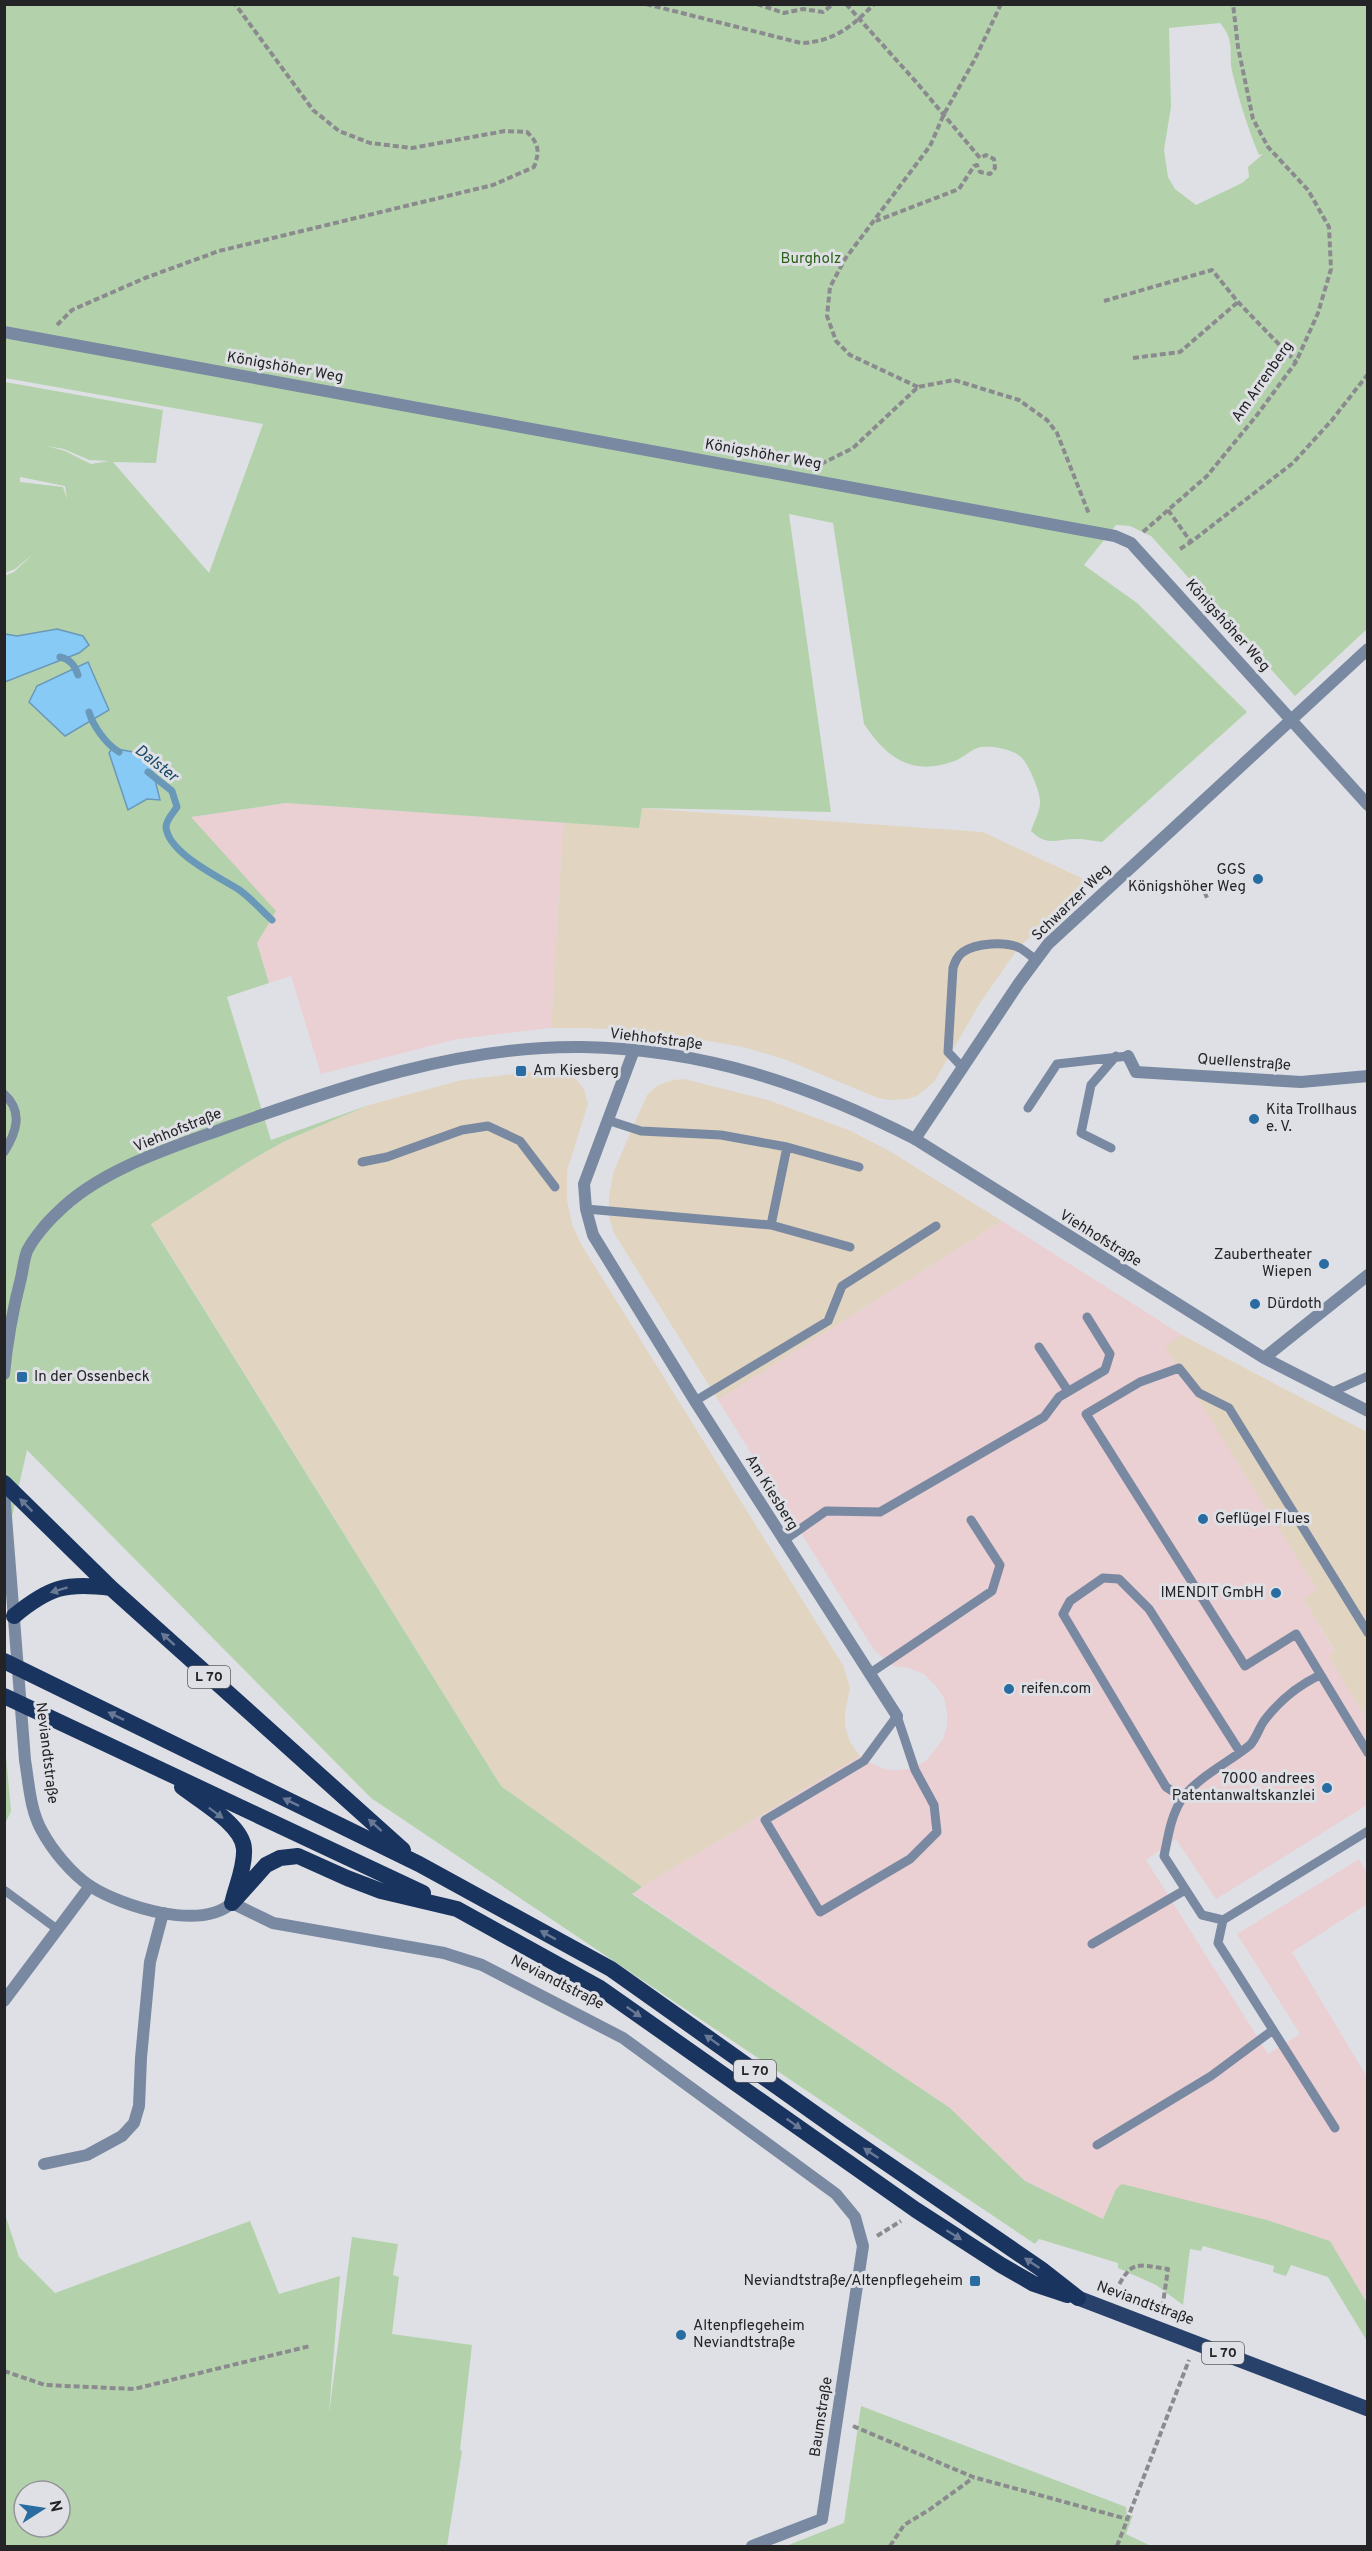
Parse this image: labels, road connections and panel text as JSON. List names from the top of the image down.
{
  "streets": {
    "highway": ["L 70"],
    "main road": ["Neviandtstraße"],
    "street": [
      "Königshöher Weg",
      "Schwarzer Weg",
      "Viehhofstraße",
      "Quellenstraße",
      "Am Kiesberg",
      "Baumstraße"
    ],
    "path": ["Am Arrenberg"]
  },
  "crossings": [
    ["Königshöher Weg", "Am Arrenberg"],
    ["Königshöher Weg", "Schwarzer Weg"],
    ["Schwarzer Weg", "Viehhofstraße"],
    ["Viehhofstraße", "Am Kiesberg"],
    ["L 70", "Neviandtstraße"],
    ["Neviandtstraße", "Baumstraße"]
  ],
  "water": ["Dalster"],
  "parks": ["Burgholz"],
  "places": {
    "other": [
      "GGS Königshöher Weg",
      "Kita Trollhaus e. V.",
      "Zaubertheater Wiepen",
      "Dürdoth",
      "Geflügel Flues",
      "IMENDIT GmbH",
      "reifen.com",
      "7000 andrees Patentanwaltskanzlei",
      "Altenpflegeheim Neviandtstraße"
    ],
    "transit": ["Am Kiesberg", "In der Ossenbeck", "Neviandtstraße/Altenpflegeheim"]
  },
  "north": "right"
}
